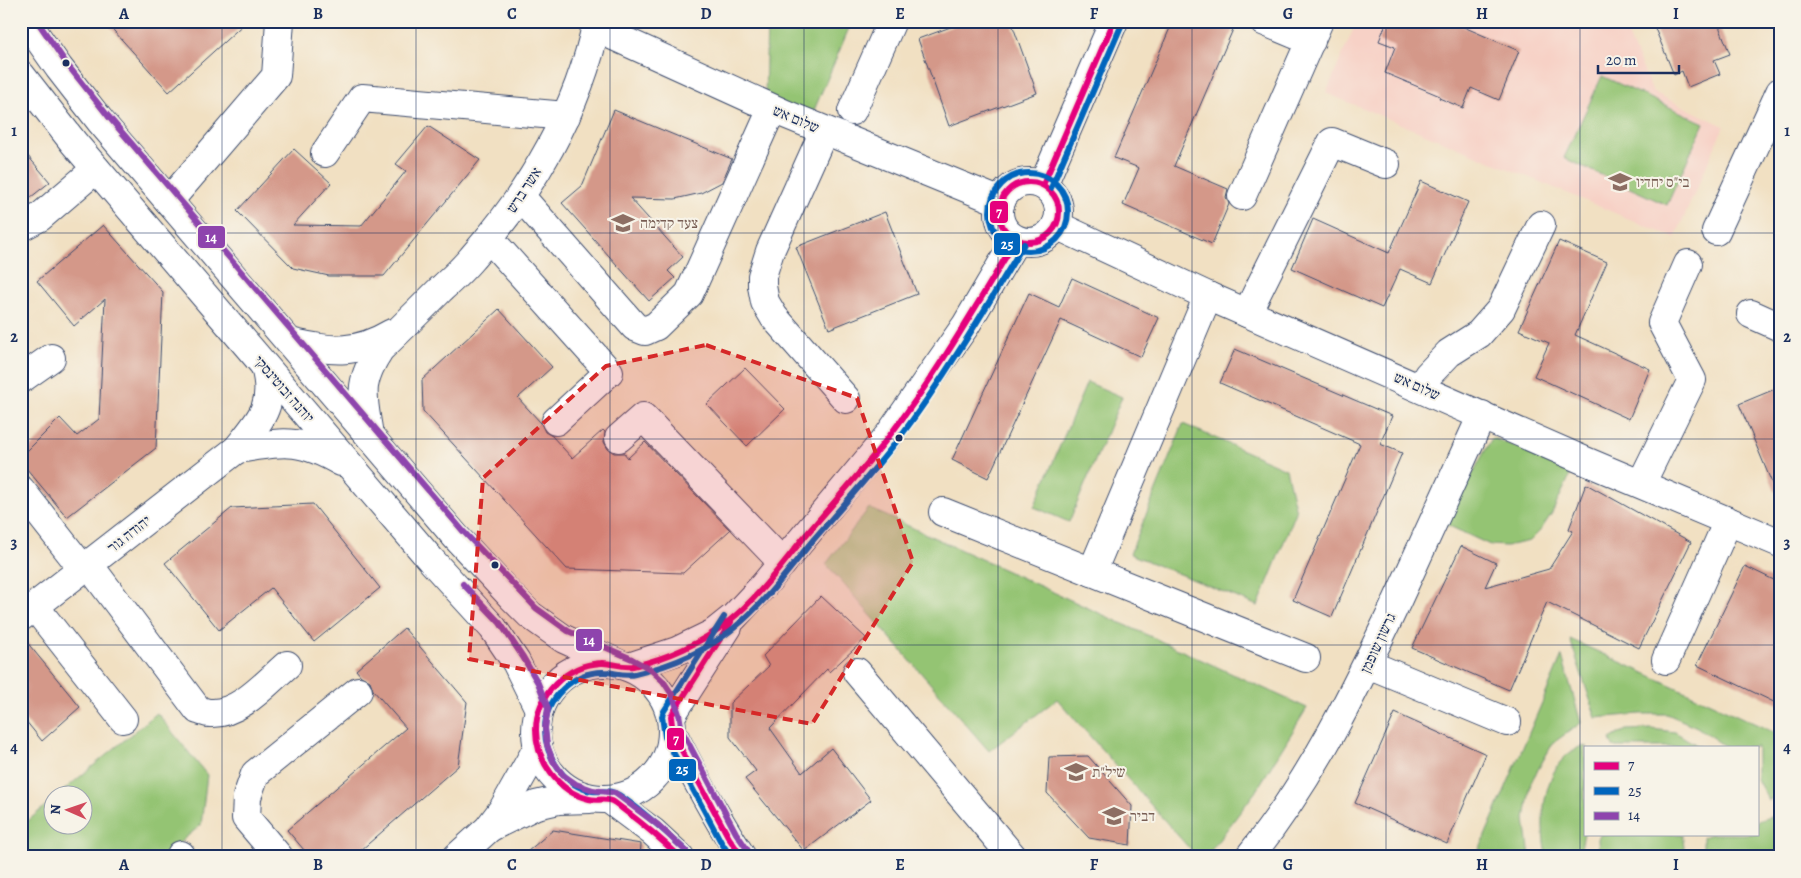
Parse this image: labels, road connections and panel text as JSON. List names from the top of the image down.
{
  "streets": {
    "street": [
      "שלום אש",
      "אשר ברש",
      "יוהנה זבוטינסקי",
      "יהודה גור",
      "גרשון שופמן"
    ]
  },
  "crossings": [
    ["שלום אש", "אשר ברש"],
    ["שלום אש", "גרשון שופמן"],
    ["יוהנה זבוטינסקי", "יהודה גור"]
  ],
  "places": {
    "school or university": [
      "בי\"ס יחדיו",
      "צעד קדימה",
      "שיל\"ת",
      "דביר"
    ]
  },
  "lines": ["transit line 7", "transit line 14", "transit line 25"],
  "legend": ["7", "25", "14"],
  "scale_bar": "20 m",
  "north": "left",
  "grid": {
    "columns": [
      "A",
      "B",
      "C",
      "D",
      "E",
      "F",
      "G",
      "H",
      "I"
    ],
    "rows": [
      "1",
      "2",
      "3",
      "4"
    ]
  }
}
